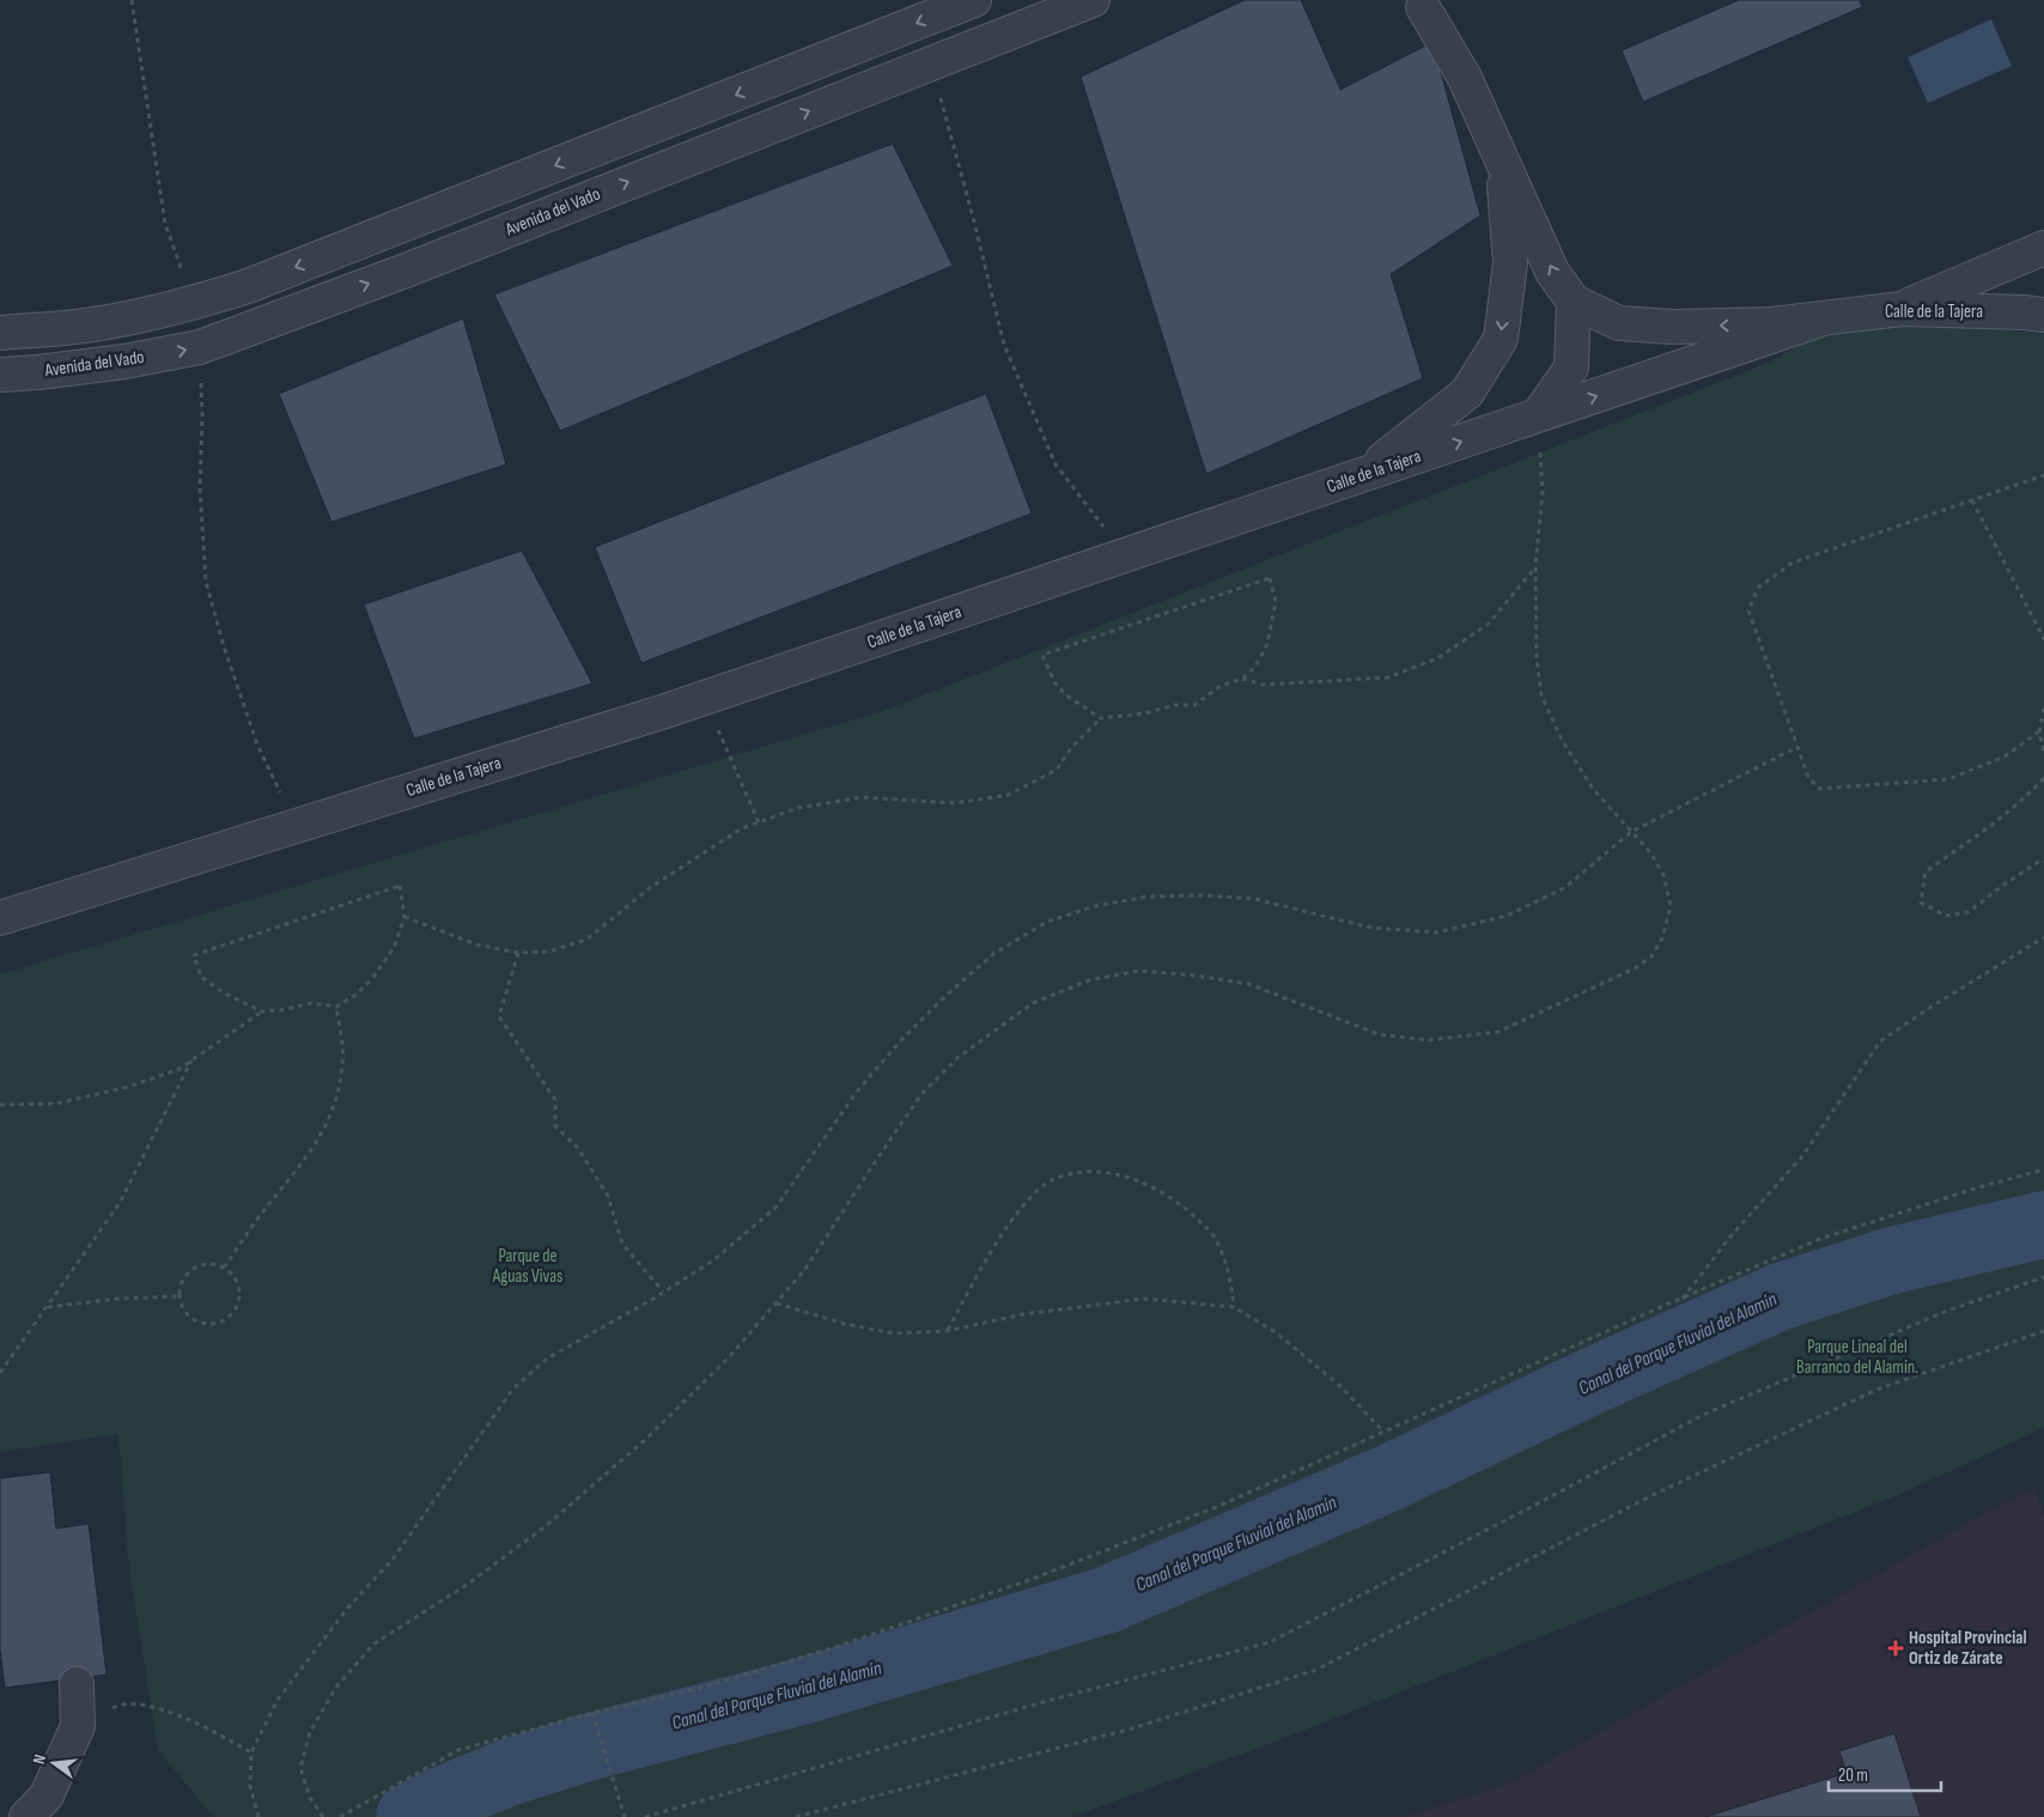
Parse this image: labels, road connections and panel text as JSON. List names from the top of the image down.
{
  "streets": {
    "street": ["Avenida del Vado", "Calle de la Tajera"]
  },
  "water": ["Canal del Parque Fluvial del Alamín"],
  "parks": ["Parque de Aguas Vivas", "Parque Lineal del Barranco del Alamín."],
  "places": {
    "health": ["Hospital Provincial Ortiz de Zárate"]
  },
  "scale_bar": "20 m",
  "north": "left"
}
